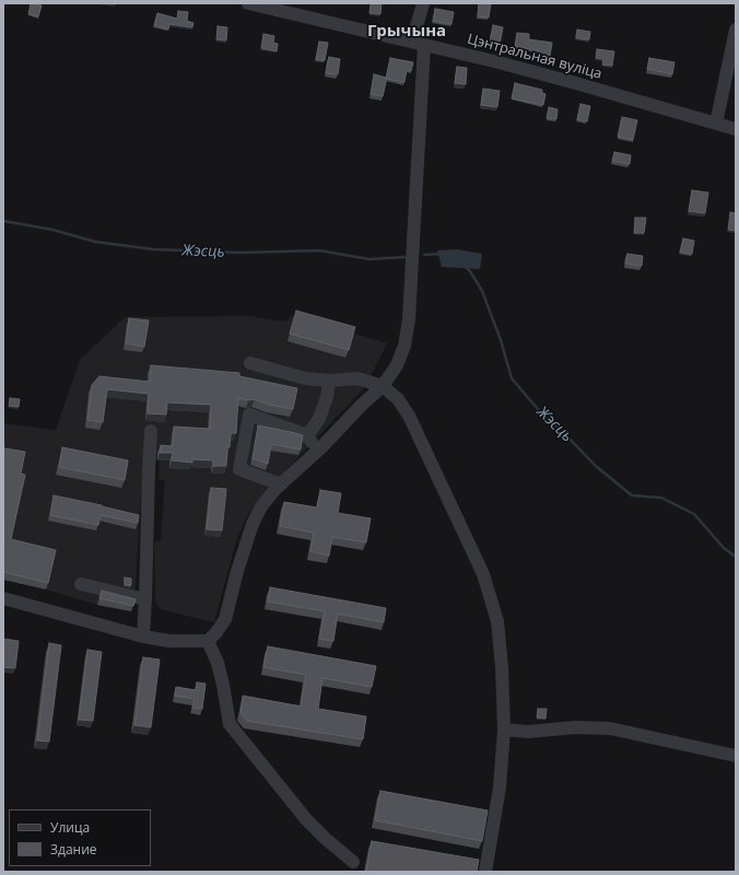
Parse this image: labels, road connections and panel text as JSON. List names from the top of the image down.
{
  "streets": {
    "street": ["Цэнтральная вуліца"]
  },
  "districts": ["Грычына"],
  "water": ["Жэсць"],
  "legend": ["Улица", "Здание"]
}
